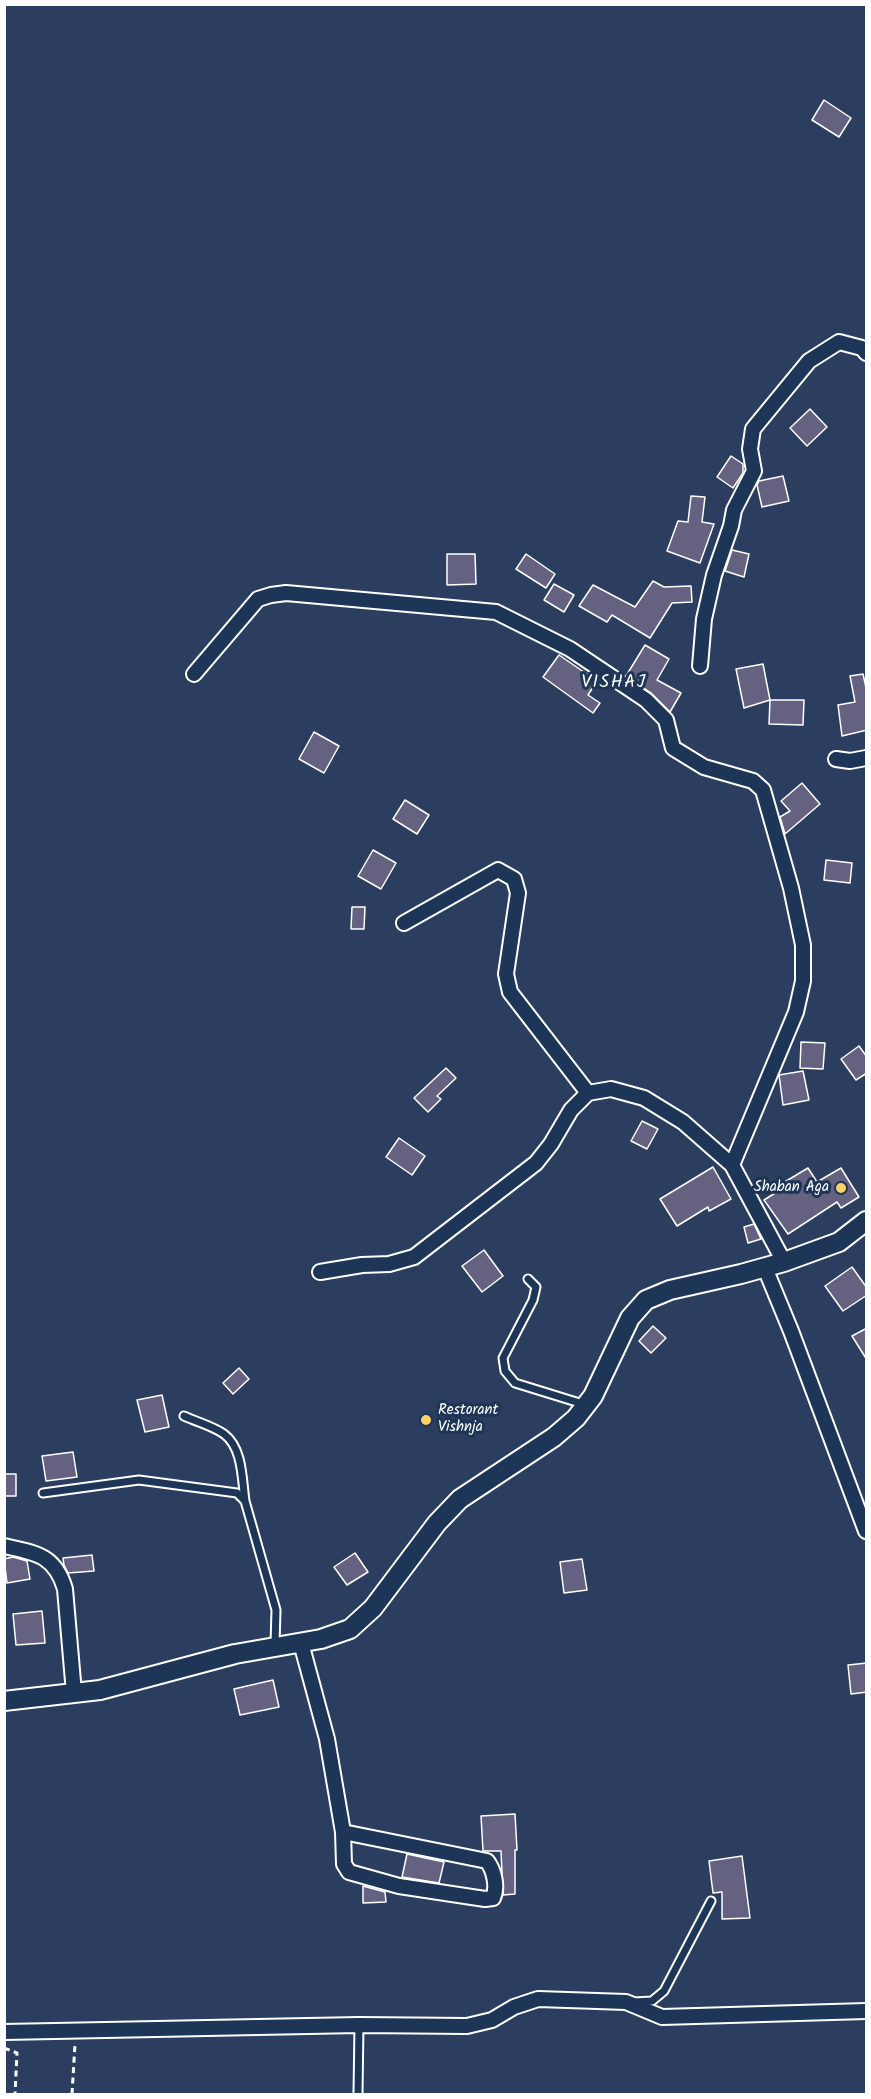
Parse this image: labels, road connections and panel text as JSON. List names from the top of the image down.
{
  "districts": ["VISHAJ"],
  "places": ["Shaban Aga", "Restorant Vishnja"]
}
